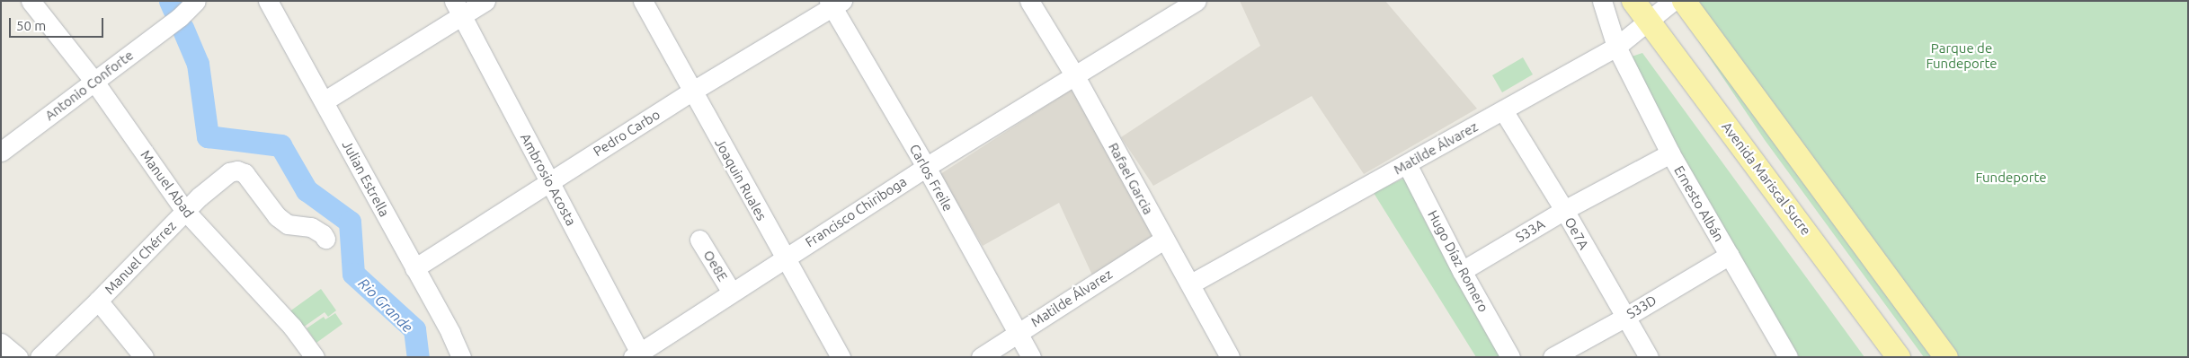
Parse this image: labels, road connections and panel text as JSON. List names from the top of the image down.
{
  "streets": {
    "main road": ["Avenida Mariscal Sucre"],
    "street": [
      "Antonio Conforte",
      "Pedro Carbo",
      "Matilde Álvarez",
      "Carlos Freile",
      "Julian Estrella",
      "Rafael Garcia",
      "Ambrosio Acosta",
      "Joaquin Ruales",
      "Manuel Abad",
      "Ernesto Albán",
      "Francisco Chiriboga",
      "S33A",
      "Oe7A",
      "Manuel Chérrez",
      "Hugo Díaz Romero",
      "Oe8E",
      "S33D"
    ]
  },
  "crossings": [
    ["Antonio Conforte", "Manuel Abad"],
    ["Pedro Carbo", "Carlos Freile"],
    ["Pedro Carbo", "Julian Estrella"],
    ["Pedro Carbo", "Ambrosio Acosta"],
    ["Pedro Carbo", "Joaquin Ruales"],
    ["Matilde Álvarez", "Carlos Freile"],
    ["Matilde Álvarez", "Rafael Garcia"],
    ["Matilde Álvarez", "Avenida Mariscal Sucre"],
    ["Matilde Álvarez", "Ernesto Albán"],
    ["Matilde Álvarez", "Oe7A"],
    ["Matilde Álvarez", "Hugo Díaz Romero"],
    ["Carlos Freile", "Francisco Chiriboga"],
    ["Rafael Garcia", "Francisco Chiriboga"],
    ["Ambrosio Acosta", "Francisco Chiriboga"],
    ["Joaquin Ruales", "Francisco Chiriboga"],
    ["Manuel Abad", "Manuel Chérrez"],
    ["Ernesto Albán", "S33A"],
    ["Ernesto Albán", "S33D"],
    ["Francisco Chiriboga", "Oe8E"],
    ["S33A", "Oe7A"],
    ["S33A", "Hugo Díaz Romero"],
    ["Oe7A", "S33D"]
  ],
  "water": ["Rio Grande"],
  "parks": ["Parque de Fundeporte", "Fundeporte"],
  "scale_bar": "50 m"
}
